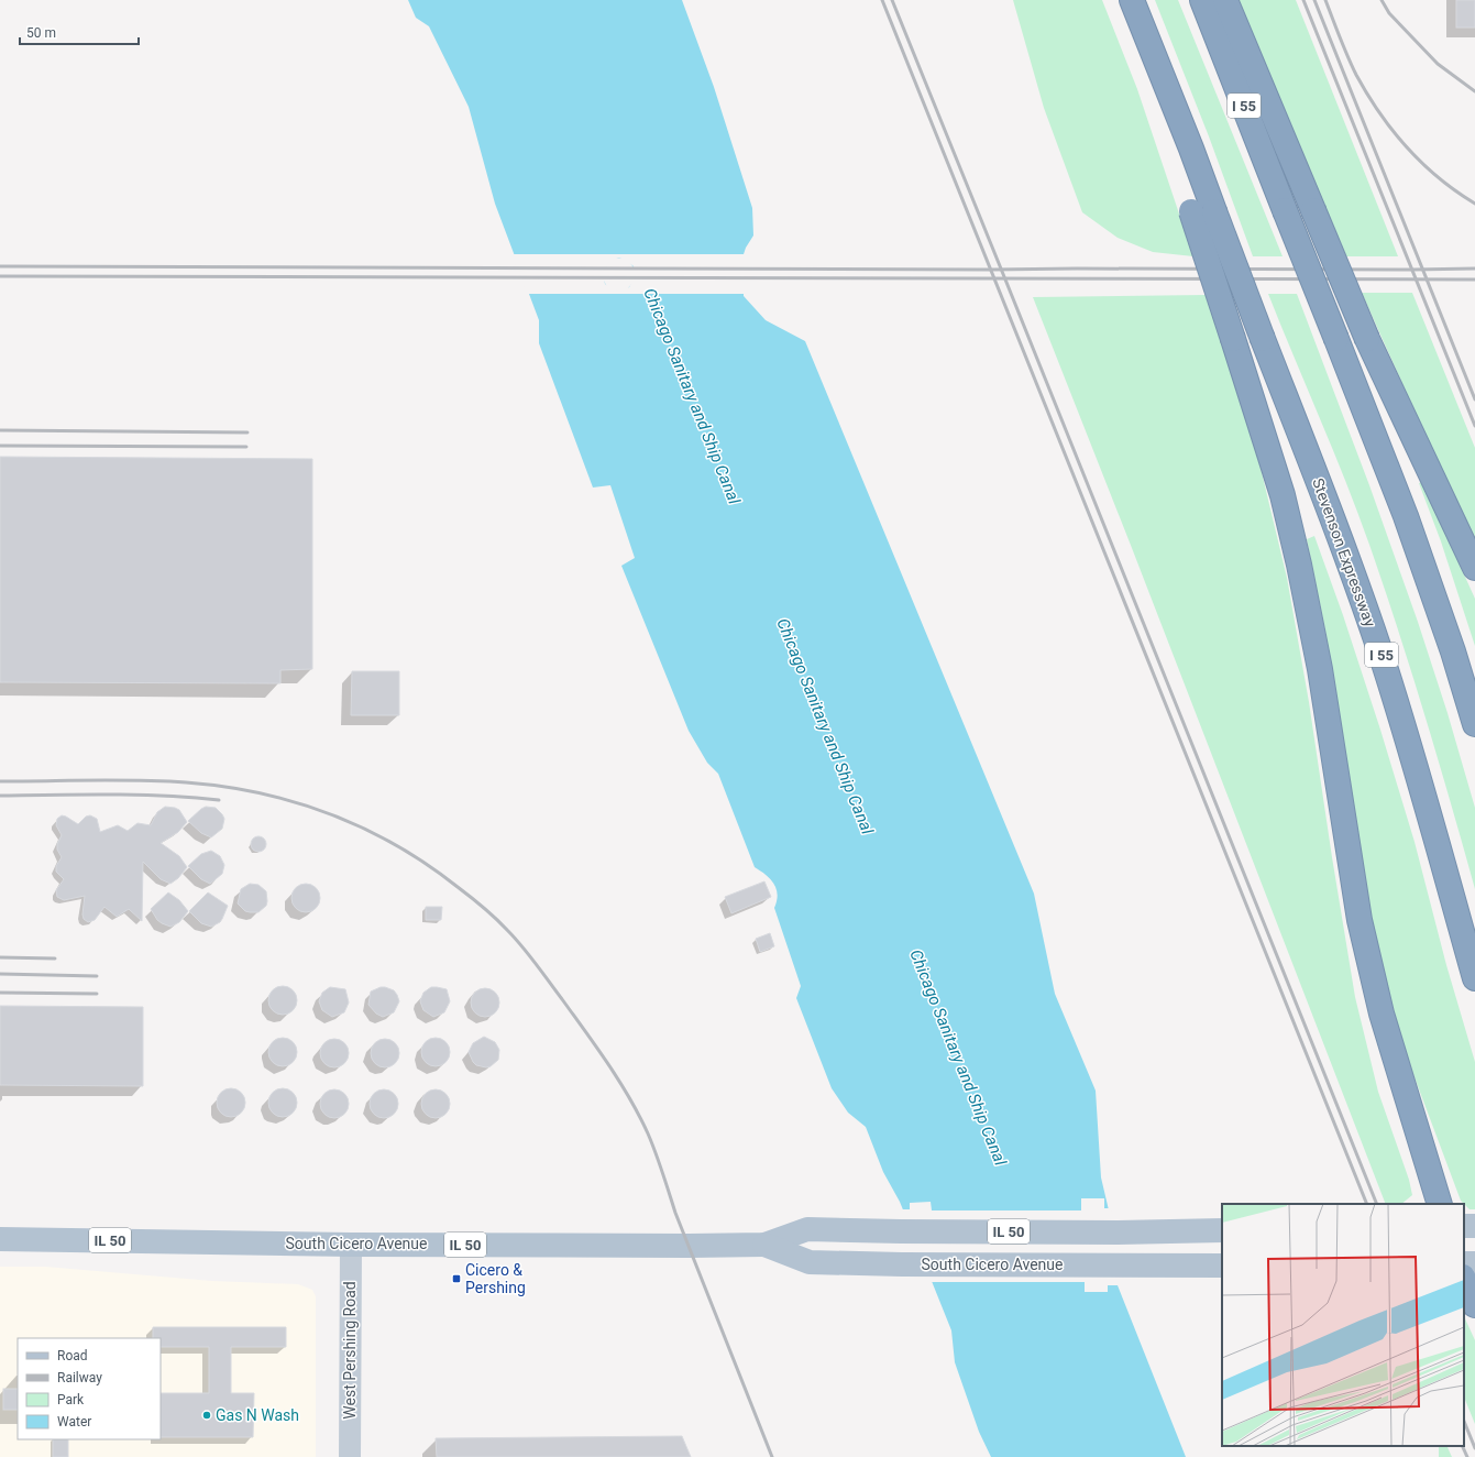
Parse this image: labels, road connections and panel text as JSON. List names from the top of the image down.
{
  "streets": {
    "highway": ["I 55", "Stevenson Expressway"],
    "main road": ["IL 50", "South Cicero Avenue", "West Pershing Road"]
  },
  "crossings": [
    ["I 55", "Stevenson Expressway"],
    ["South Cicero Avenue", "West Pershing Road"]
  ],
  "water": ["Chicago Sanitary and Ship Canal"],
  "places": {
    "transit": ["Cicero & Pershing"],
    "other": ["Gas N Wash"]
  },
  "legend": [
    "Road",
    "Railway",
    "Park",
    "Water"
  ],
  "scale_bar": "50 m"
}
